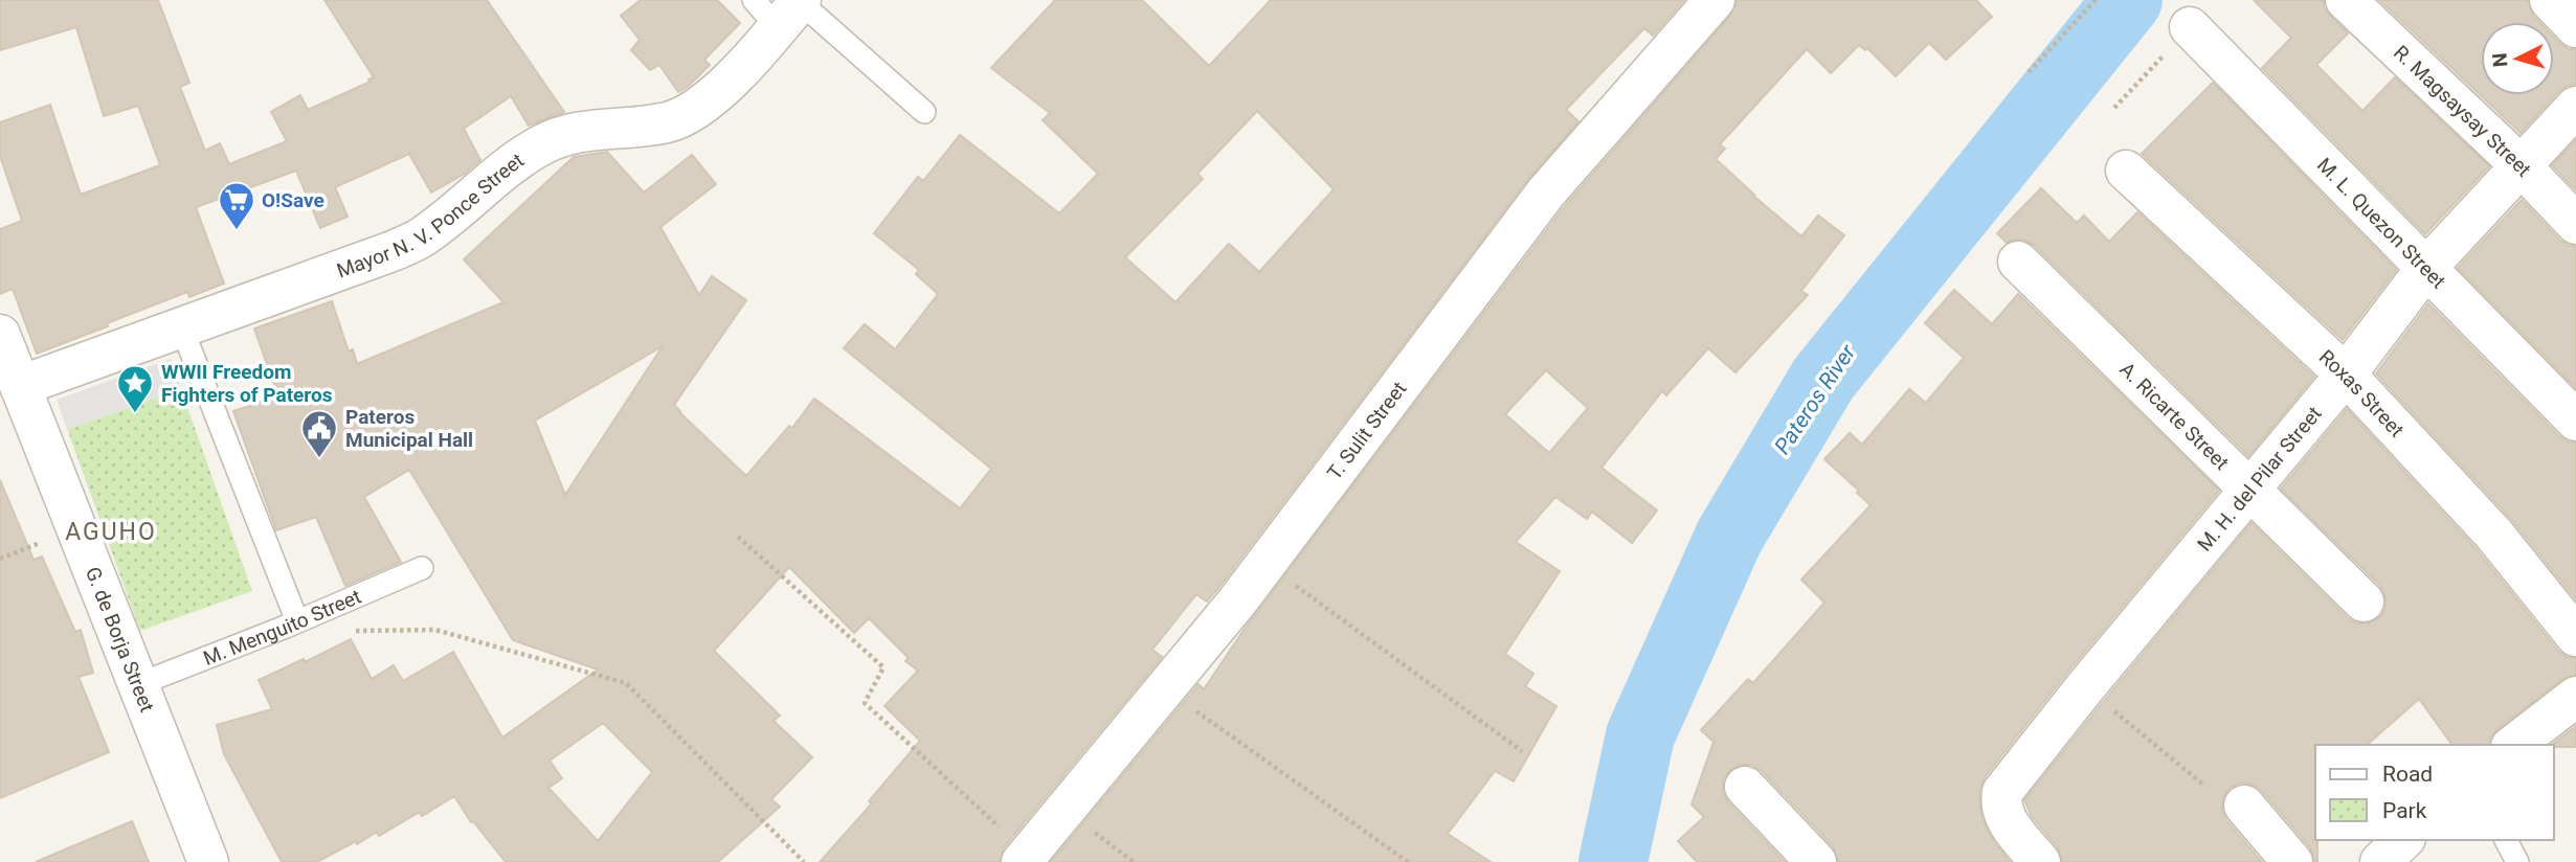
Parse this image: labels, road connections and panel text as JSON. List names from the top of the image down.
{
  "streets": {
    "street": [
      "R. Magsaysay Street",
      "Mayor N. V. Ponce Street",
      "M. L. Quezon Street",
      "Roxas Street",
      "A. Ricarte Street",
      "T. Sulit Street",
      "M. H. del Pilar Street",
      "G. de Borja Street"
    ],
    "lane": ["M. Menguito Street"]
  },
  "crossings": [
    ["R. Magsaysay Street", "M. H. del Pilar Street"],
    ["Mayor N. V. Ponce Street", "G. de Borja Street"],
    ["M. L. Quezon Street", "M. H. del Pilar Street"],
    ["Roxas Street", "M. H. del Pilar Street"],
    ["A. Ricarte Street", "M. H. del Pilar Street"],
    ["M. Menguito Street", "G. de Borja Street"]
  ],
  "districts": ["AGUHO"],
  "water": ["Pateros River"],
  "places": {
    "supermarket": ["O!Save"],
    "place": ["WWII Freedom Fighters of Pateros"],
    "public building": ["Pateros Municipal Hall"]
  },
  "legend": ["Road", "Park"],
  "north": "left"
}
